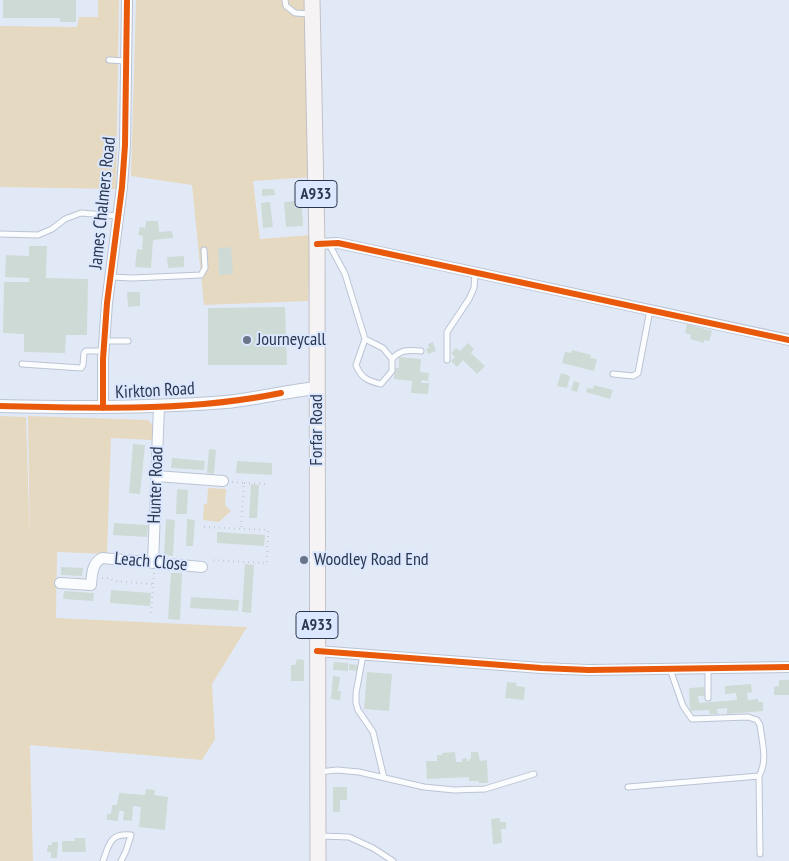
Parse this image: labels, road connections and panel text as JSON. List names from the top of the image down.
{
  "streets": {
    "main road": ["A933", "Forfar Road"],
    "street": [
      "James Chalmers Road",
      "Kirkton Road",
      "Hunter Road",
      "Leach Close"
    ]
  },
  "crossings": [
    ["James Chalmers Road", "Kirkton Road"],
    ["Kirkton Road", "Forfar Road"],
    ["Kirkton Road", "Hunter Road"],
    ["Hunter Road", "Leach Close"]
  ],
  "places": ["Journeycall", "Woodley Road End"]
}
